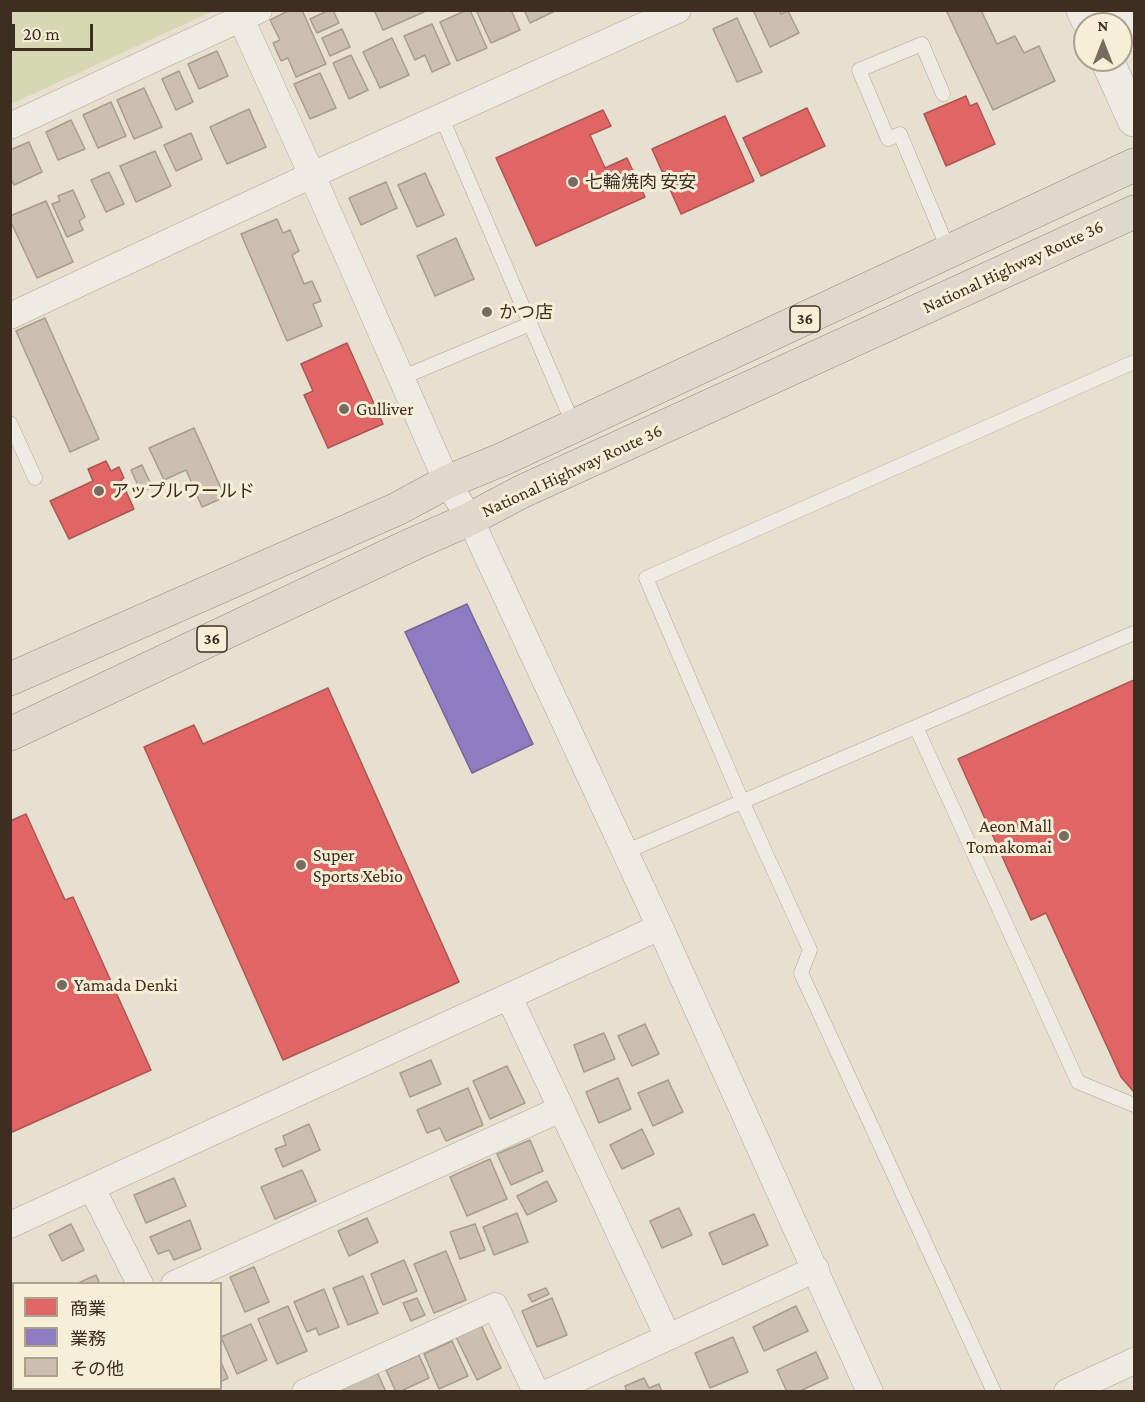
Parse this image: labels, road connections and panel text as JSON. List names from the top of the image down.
{
  "streets": {
    "highway": ["National Highway Route 36", "36"]
  },
  "places": [
    "七輪焼肉 安安",
    "かつ店",
    "Gulliver",
    "アップルワールド",
    "Aeon Mall Tomakomai",
    "Super Sports Xebio",
    "Yamada Denki"
  ],
  "legend": ["商業", "業務", "その他"],
  "scale_bar": "20 m",
  "north": "top"
}
